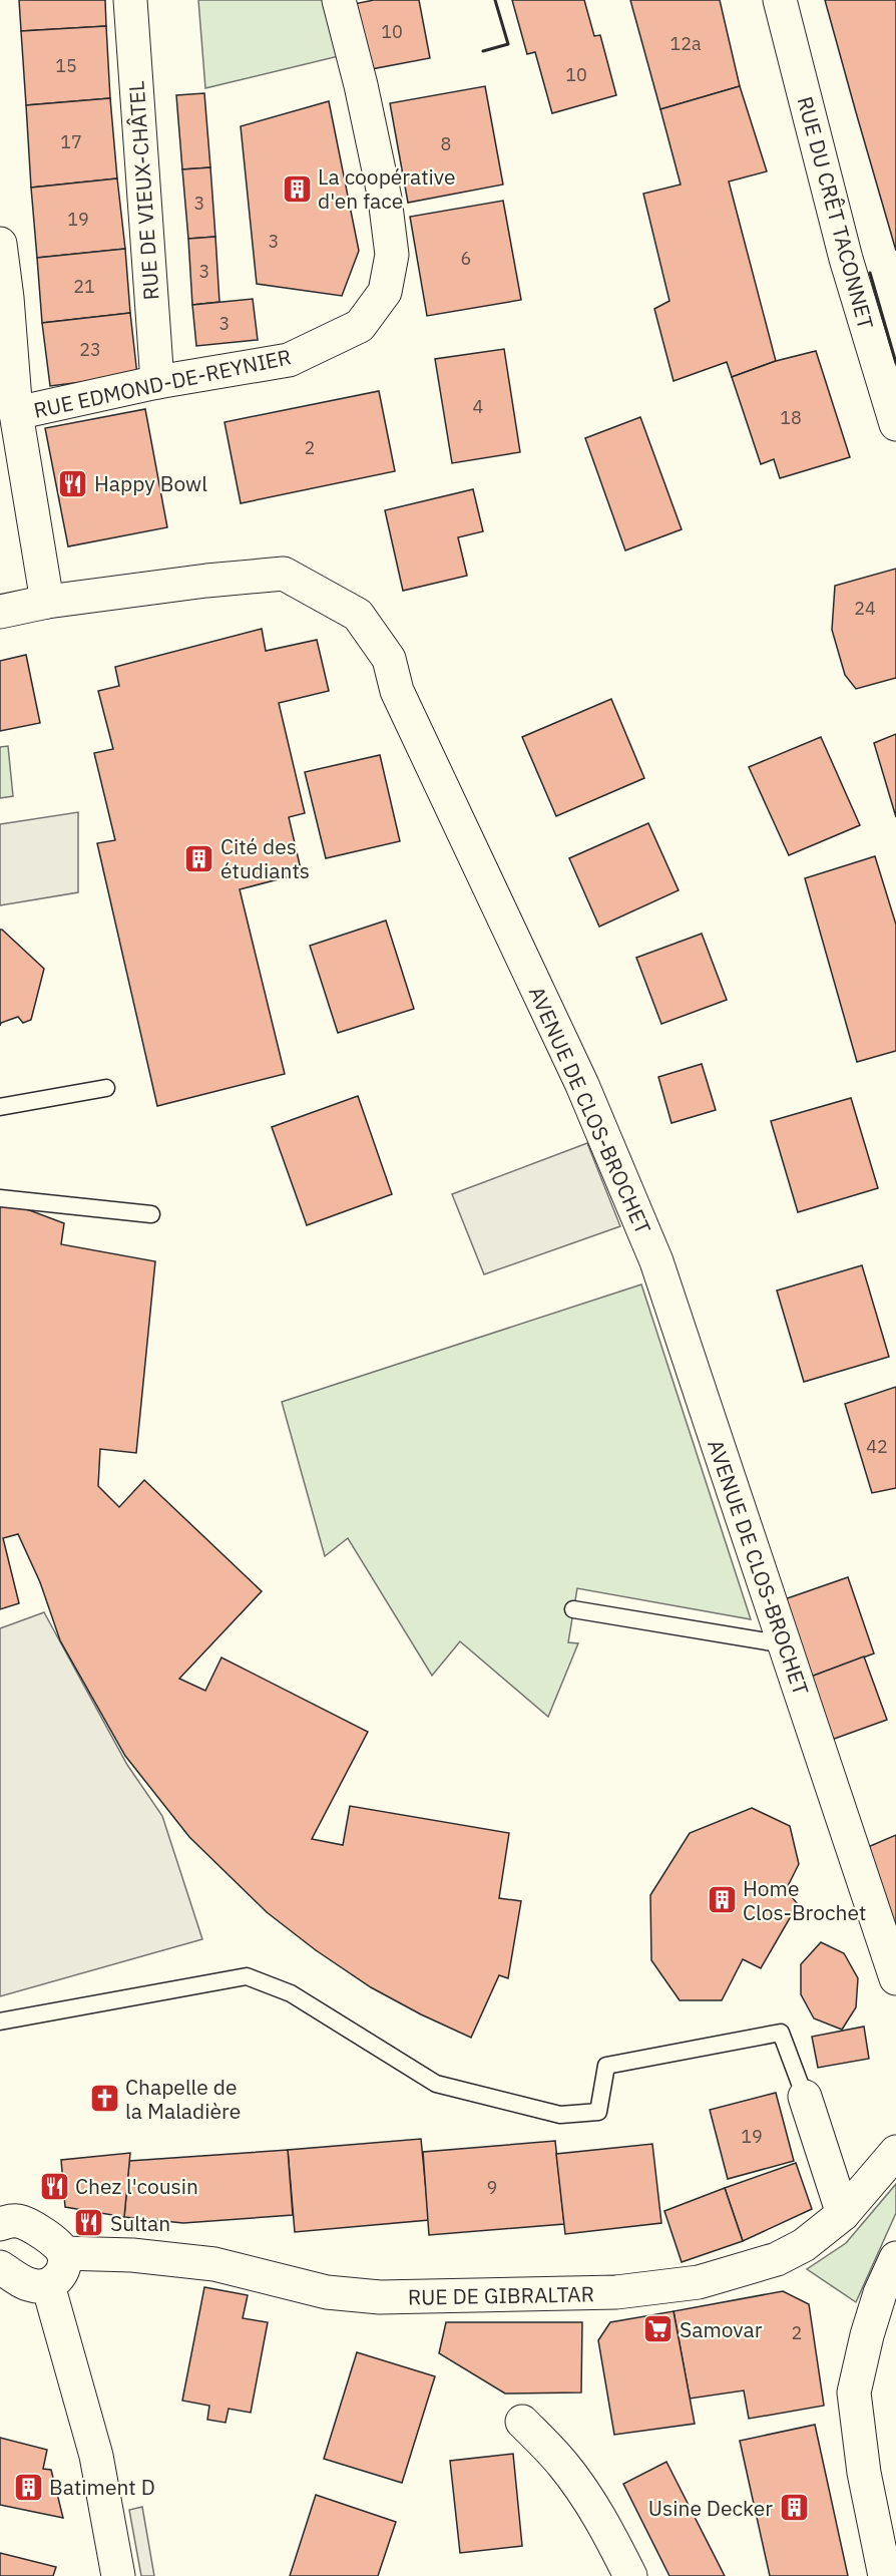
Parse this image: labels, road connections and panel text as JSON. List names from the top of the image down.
{
  "streets": {
    "street": [
      "RUE DE VIEUX-CHÂTEL",
      "RUE DU CRÊT TACONNET",
      "RUE EDMOND-DE-REYNIER",
      "AVENUE DE CLOS-BROCHET",
      "RUE DE GIBRALTAR"
    ]
  },
  "crossings": [
    ["RUE DE VIEUX-CHÂTEL", "RUE EDMOND-DE-REYNIER"]
  ],
  "places": {
    "building": [
      "La coopérative d'en face",
      "Cité des étudiants",
      "Home Clos-Brochet",
      "Batiment D",
      "Usine Decker"
    ],
    "restaurant": ["Happy Bowl", "Chez l'cousin", "Sultan"],
    "church": ["Chapelle de la Maladière"],
    "supermarket": ["Samovar"]
  },
  "house_numbers": [
    "10",
    "12a",
    "15",
    "10",
    "17",
    "8",
    "3",
    "19",
    "3",
    "6",
    "3",
    "21",
    "3",
    "23",
    "4",
    "18",
    "2",
    "24",
    "42",
    "19",
    "9",
    "2"
  ]
}
